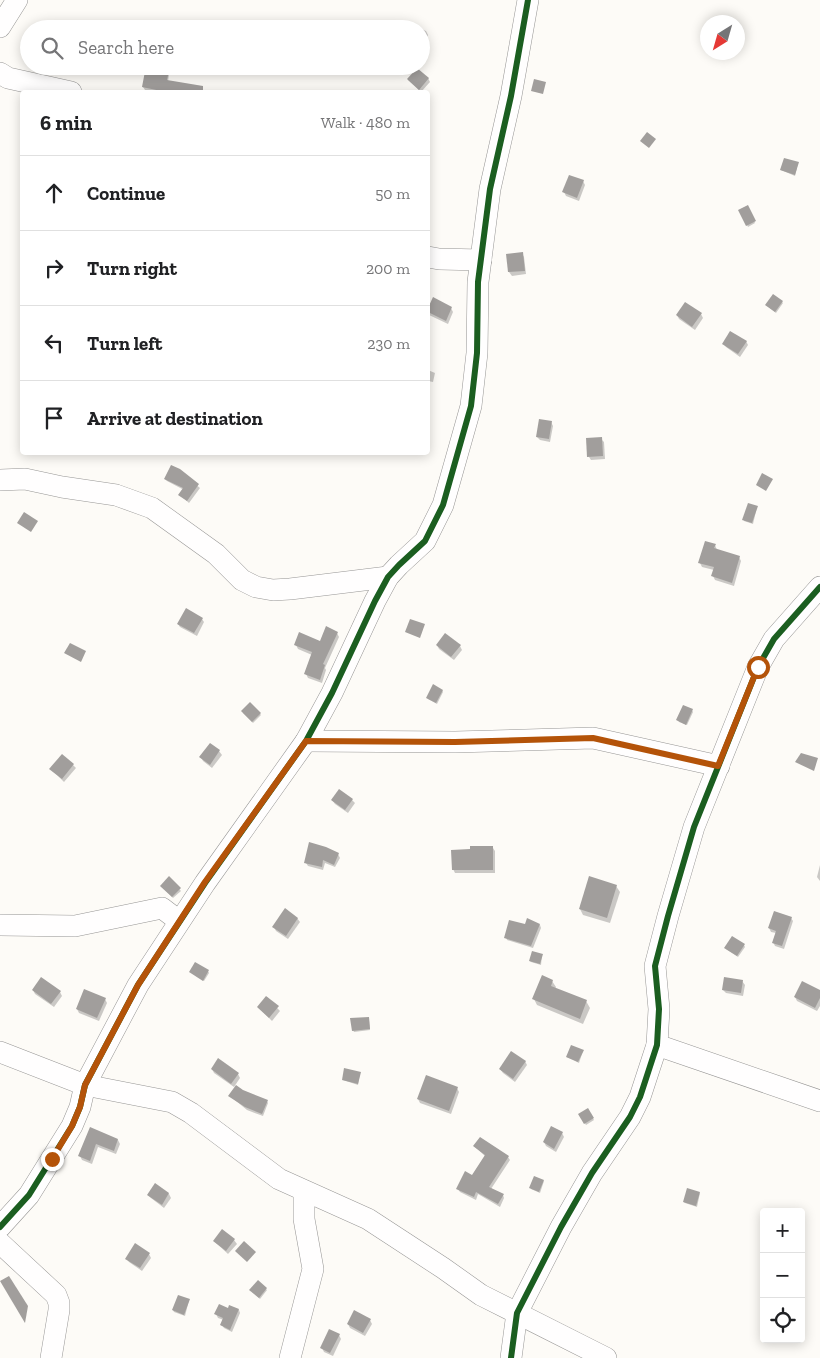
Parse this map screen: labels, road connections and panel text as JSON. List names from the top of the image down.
{
  "north": "bottom left",
  "page": {
    "search": "Search here",
    "heading": ["6 min", "Walk · 480 m"],
    "list": [
      ["Continue", "50 m"],
      ["Turn right", "200 m"],
      ["Turn left", "230 m"],
      "Arrive at destination"
    ],
    "map_buttons": ["+", "−"]
  }
}
